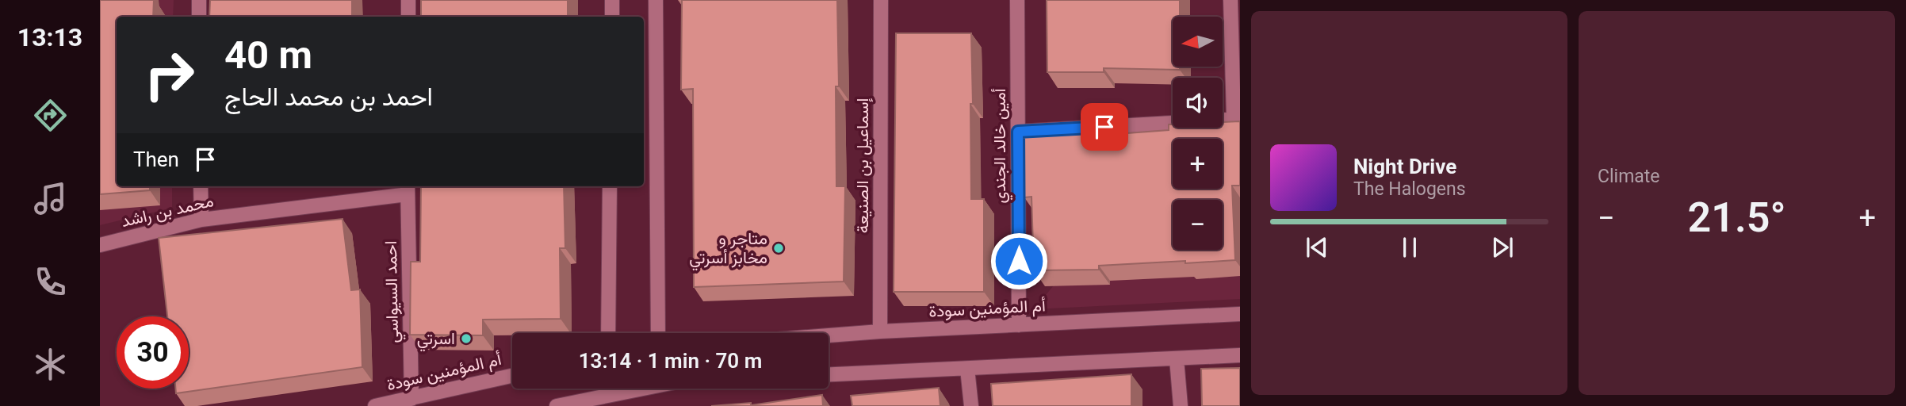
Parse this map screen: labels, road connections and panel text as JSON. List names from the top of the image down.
{
  "streets": {
    "street": [
      "أمين خالد الجندي",
      "إسماعيل بن الصنيعة",
      "محمد بن راشد",
      "احمد السيواسي",
      "أم المؤمنين سودة"
    ]
  },
  "crossings": [
    ["أمين خالد الجندي", "أم المؤمنين سودة"],
    ["إسماعيل بن الصنيعة", "أم المؤمنين سودة"],
    ["محمد بن راشد", "احمد السيواسي"],
    ["احمد السيواسي", "أم المؤمنين سودة"]
  ],
  "places": ["متاجر و مخابز أسرتي", "اسرتي"],
  "north": "left",
  "page": {
    "tabs": "13:13",
    "tile": "Climate",
    "map_buttons": ["+", "−"],
    "turn": ["40 m", "احمد بن محمد الحاج"],
    "then": "Then",
    "song": ["Night Drive", "The Halogens"],
    "heat": ["−", "21.5°", "+"],
    "limit": "30",
    "trip": "13:14 · 1 min · 70 m"
  }
}
